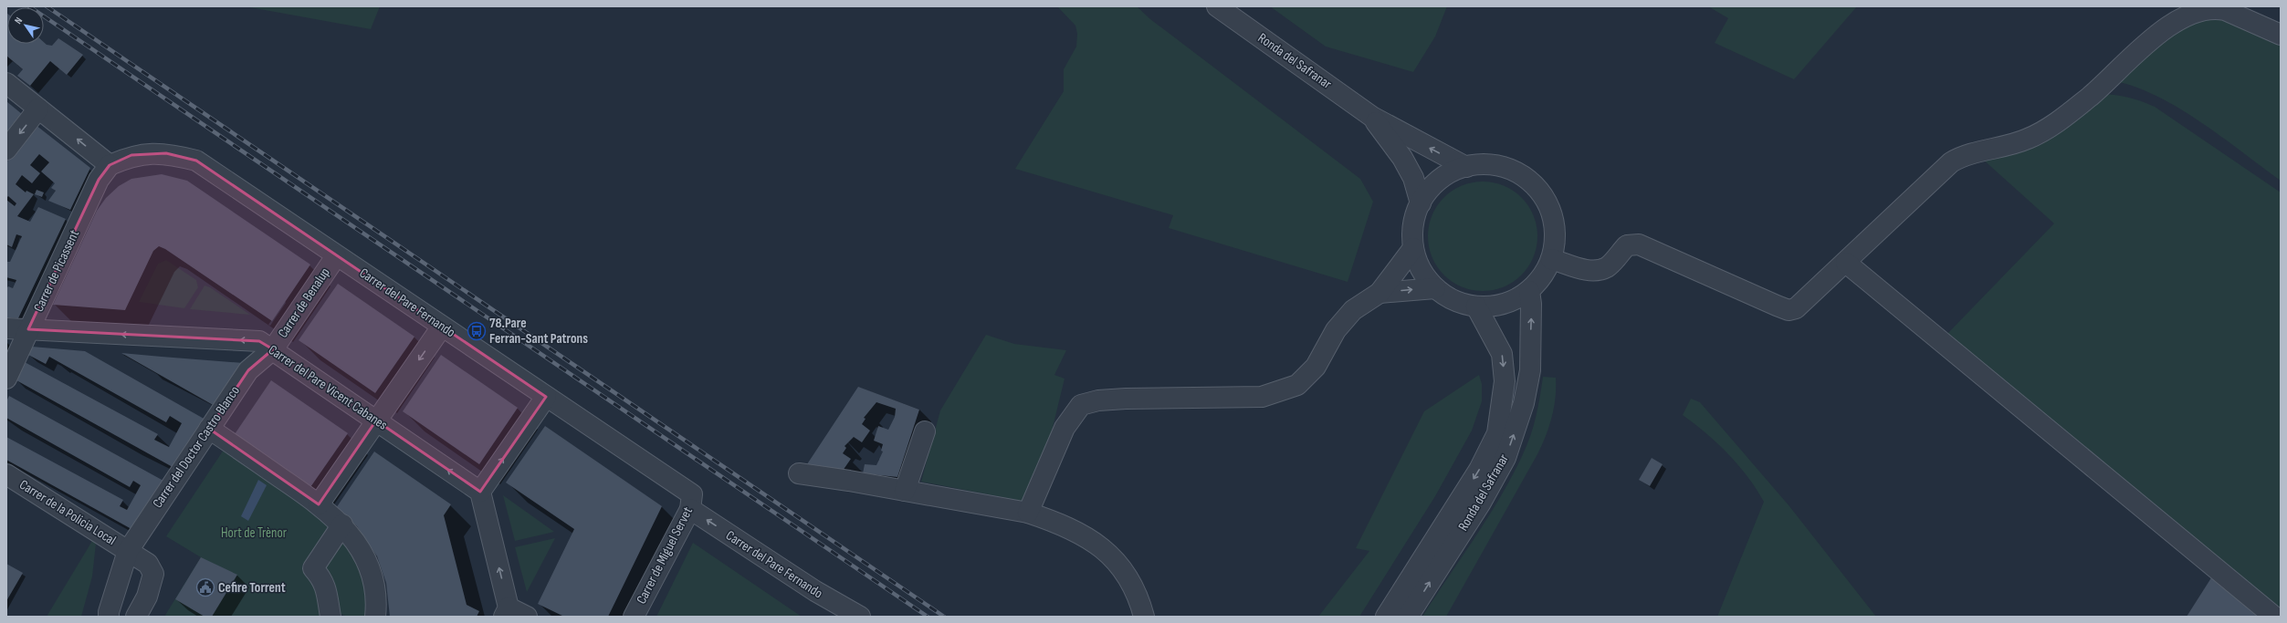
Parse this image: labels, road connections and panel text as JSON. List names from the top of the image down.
{
  "streets": {
    "street": [
      "Ronda del Safranar",
      "Carrer de Picassent",
      "Carrer de Benalup",
      "Carrer del Pare Fernando",
      "Carrer del Pare Vicent Cabanes",
      "Carrer del Doctor Castro Blanco",
      "Carrer de la Policia Local",
      "Carrer de Miguel Servet"
    ]
  },
  "crossings": [
    ["Carrer de Picassent", "Carrer del Pare Fernando"],
    ["Carrer de Picassent", "Carrer del Pare Vicent Cabanes"],
    ["Carrer de Benalup", "Carrer del Pare Fernando"],
    ["Carrer de Benalup", "Carrer del Pare Vicent Cabanes"],
    ["Carrer de Benalup", "Carrer del Doctor Castro Blanco"],
    ["Carrer del Pare Fernando", "Carrer de Miguel Servet"],
    ["Carrer del Pare Vicent Cabanes", "Carrer del Doctor Castro Blanco"],
    ["Carrer del Doctor Castro Blanco", "Carrer de la Policia Local"]
  ],
  "one_way": ["Carrer del Pare Vicent Cabanes"],
  "parks": ["Hort de Trènor"],
  "places": {
    "bus stop": ["78.Pare Ferran-Sant Patrons"],
    "public building": ["Cefire Torrent"]
  },
  "north": "top left"
}
